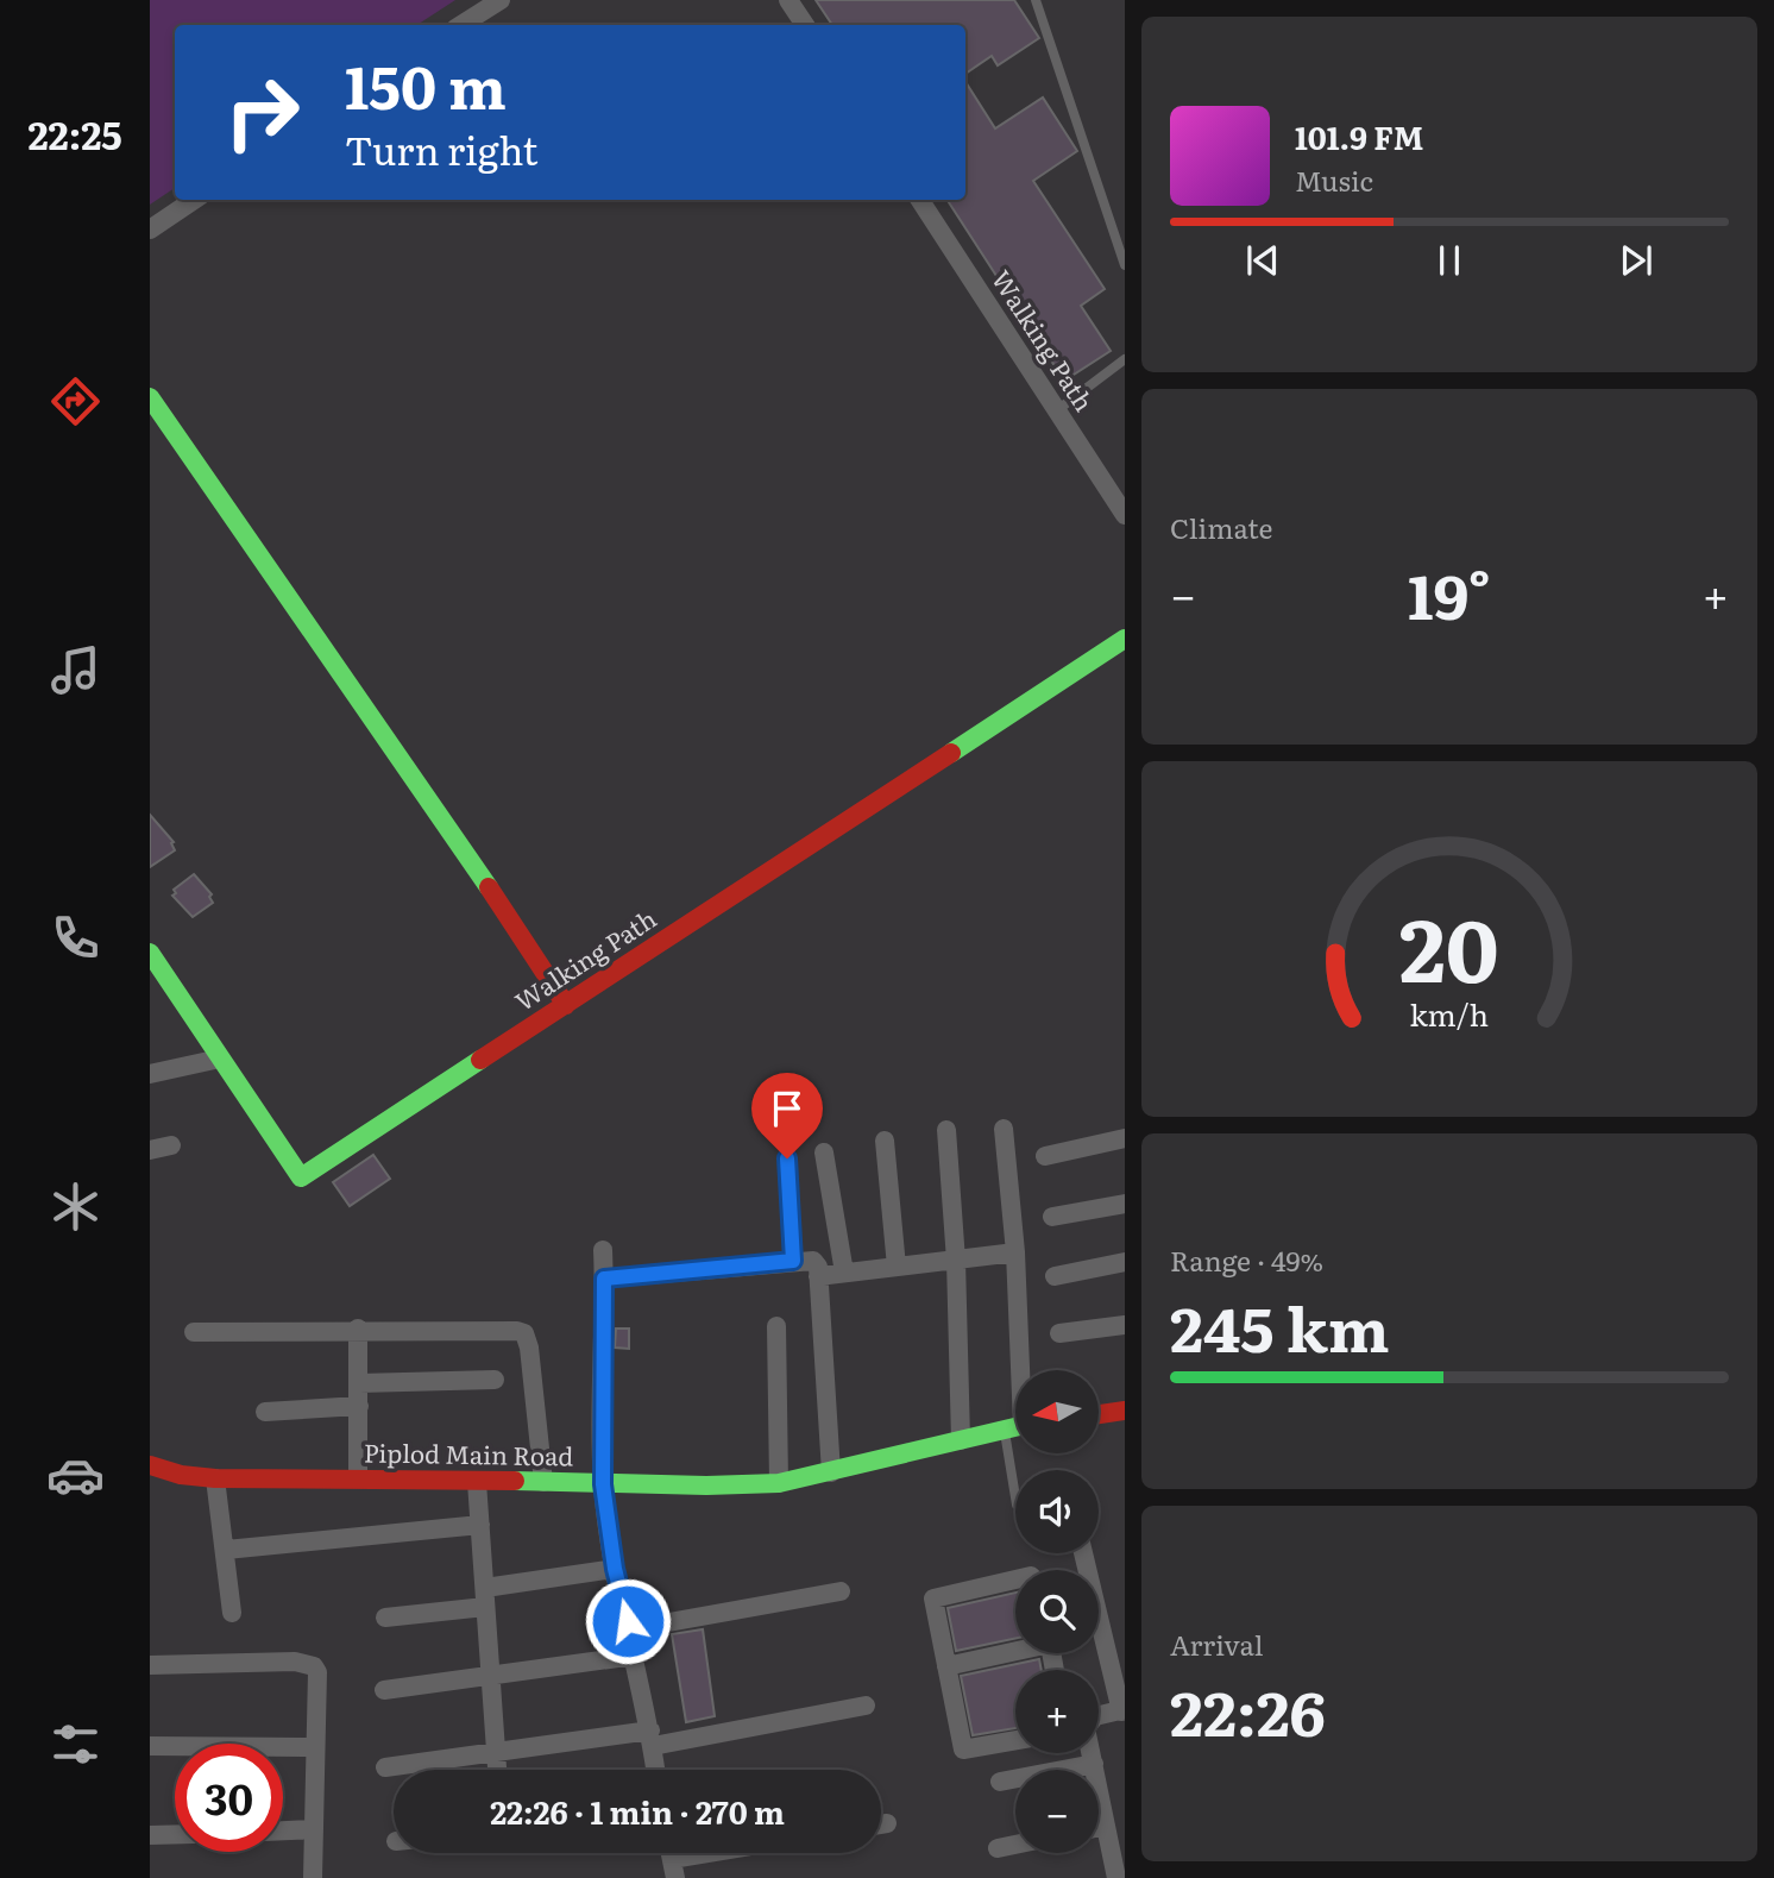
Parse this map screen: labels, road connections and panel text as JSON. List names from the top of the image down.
{
  "streets": {
    "street": ["Walking Path", "Piplod Main Road"]
  },
  "north": "left",
  "page": {
    "tabs": "22:25",
    "turn": ["150 m", "Turn right"],
    "song": ["101.9 FM", "Music"],
    "tile": [
      "Climate",
      ["Range · 49%", "245 km"],
      ["Arrival", "22:26"]
    ],
    "heat": ["−", "19°", "+"],
    "map_buttons": ["+", "−"],
    "limit": "30",
    "trip": "22:26 · 1 min · 270 m",
    "gauge": ["20", "km/h"]
  }
}
